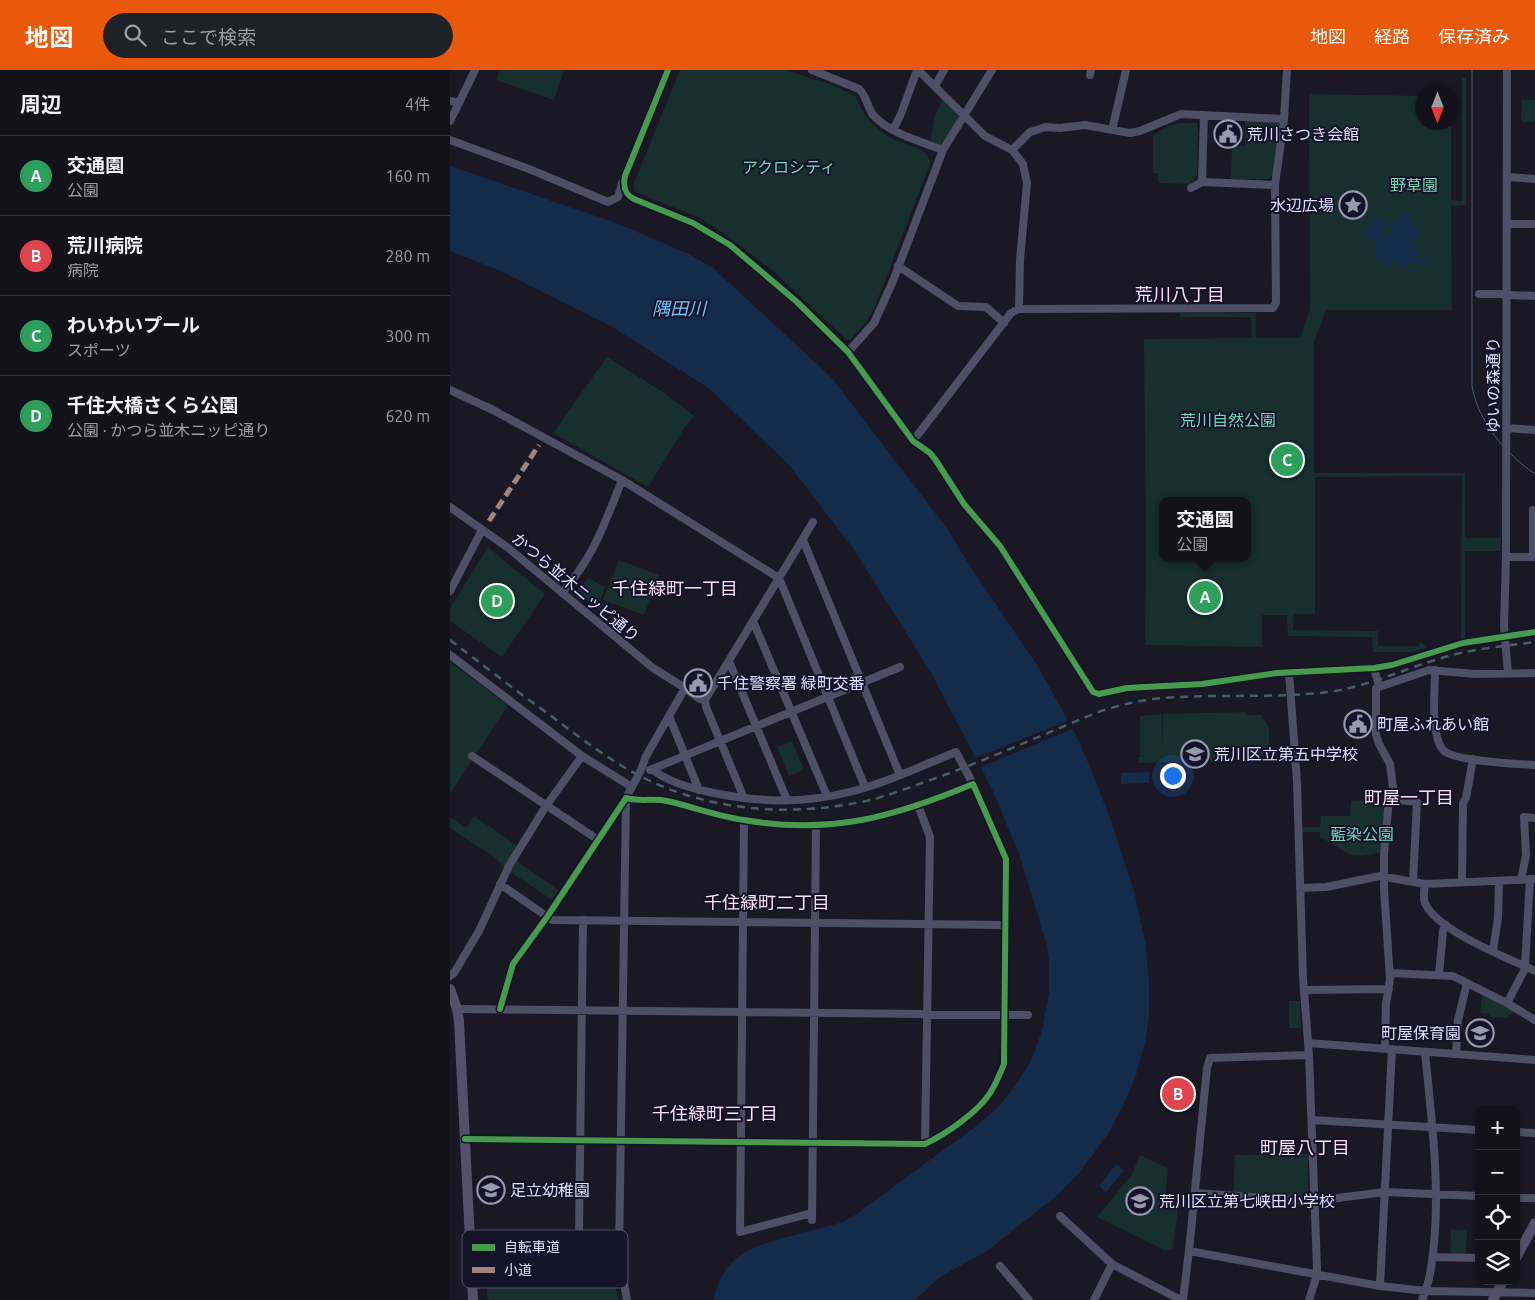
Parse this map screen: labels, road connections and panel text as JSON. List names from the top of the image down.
{
  "streets": {
    "street": ["ゆいの森通り", "かつら並木ニッピ通り"]
  },
  "districts": [
    "荒川八丁目",
    "千住緑町一丁目",
    "町屋一丁目",
    "千住緑町二丁目",
    "千住緑町三丁目",
    "町屋八丁目"
  ],
  "water": ["隅田川"],
  "parks": [
    "アクロシティ",
    "野草園",
    "荒川自然公園",
    "藍染公園"
  ],
  "places": {
    "public building": ["荒川さつき会館", "千住警察署 緑町交番", "町屋ふれあい館"],
    "place": ["水辺広場"],
    "school or university": [
      "荒川区立第五中学校",
      "町屋保育園",
      "足立幼稚園",
      "荒川区立第七峡田小学校"
    ]
  },
  "legend": ["自転車道", "小道"],
  "north": "bottom",
  "page": {
    "header": "地図",
    "search": "ここで検索",
    "nav": ["地図", "経路", "保存済み"],
    "heading": ["周辺", "4件"],
    "list": [
      {
        "mark": "A",
        "name": "交通園",
        "note": "公園",
        "value": "160 m"
      },
      {
        "mark": "B",
        "name": "荒川病院",
        "note": "病院",
        "value": "280 m"
      },
      {
        "mark": "C",
        "name": "わいわいプール",
        "note": "スポーツ",
        "value": "300 m"
      },
      {
        "mark": "D",
        "name": "千住大橋さくら公園",
        "note": "公園 · かつら並木ニッピ通り",
        "value": "620 m"
      }
    ],
    "pins": [
      "C",
      "A",
      "D",
      "B"
    ],
    "popup": ["交通園", "公園"],
    "map_buttons": ["+", "−"]
  }
}
